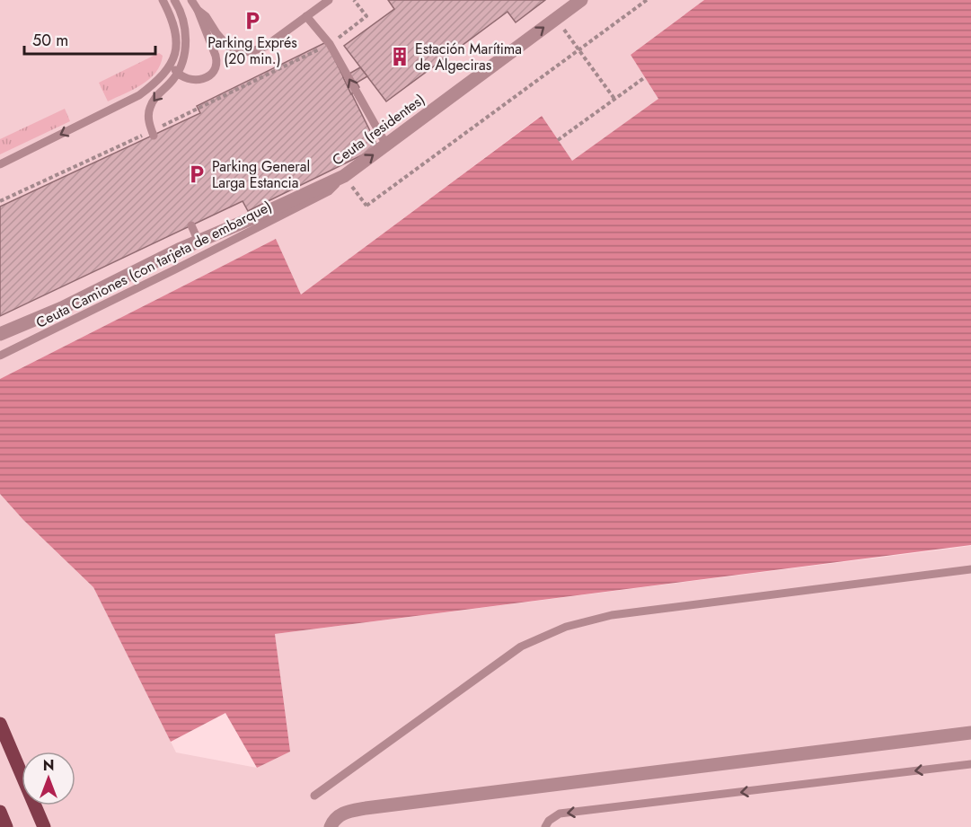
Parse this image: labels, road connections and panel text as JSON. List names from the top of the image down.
{
  "streets": {
    "street": ["Ceuta (residentes)"],
    "lane": ["Ceuta Camiones (con tarjeta de embarque)"]
  },
  "crossings": [
    ["Ceuta (residentes)", "Ceuta Camiones (con tarjeta de embarque)"]
  ],
  "one_way": ["Ceuta (residentes)"],
  "places": {
    "parking": ["Parking Exprés (20 min.)", "Parking General Larga Estancia"],
    "building": ["Estación Marítima de Algeciras"]
  },
  "scale_bar": "50 m",
  "north": "top"
}
